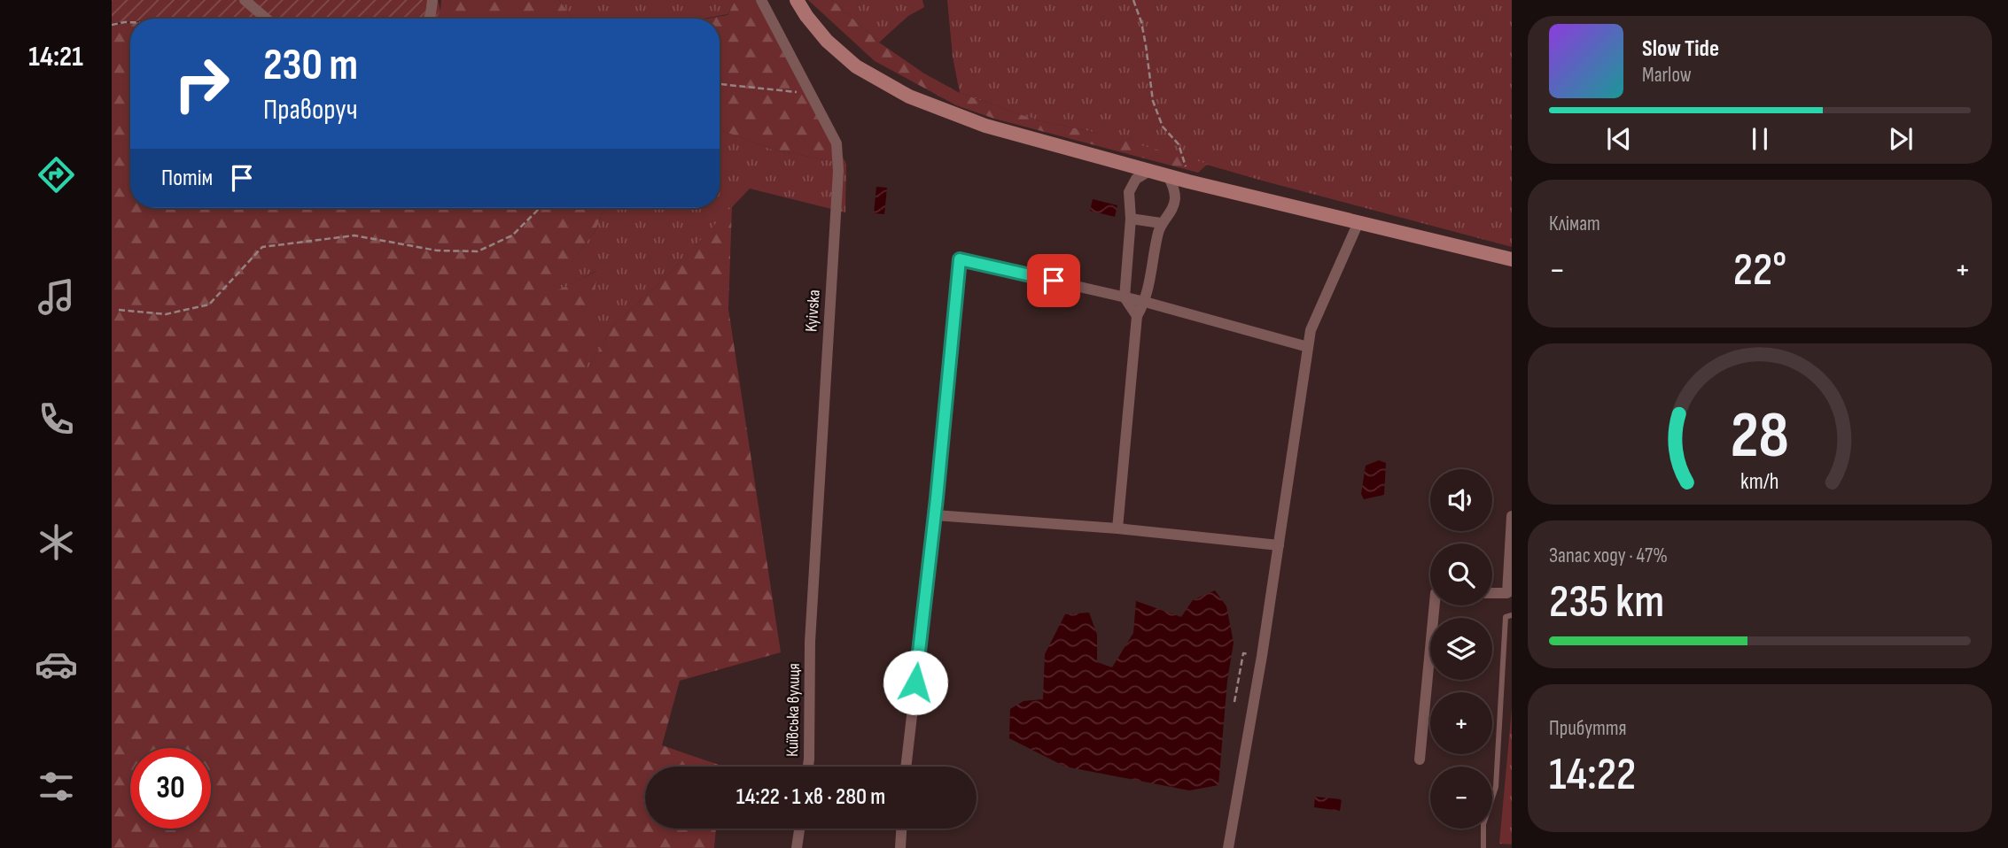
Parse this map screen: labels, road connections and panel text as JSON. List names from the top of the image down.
{
  "streets": {
    "street": ["Kyivska"]
  },
  "page": {
    "tabs": "14:21",
    "turn": ["230 m", "Праворуч"],
    "song": ["Slow Tide", "Marlow"],
    "then": "Потім",
    "tile": [
      "Клімат",
      ["Запас ходу · 47%", "235 km"],
      ["Прибуття", "14:22"]
    ],
    "heat": ["−", "22°", "+"],
    "map_buttons": ["+", "−"],
    "limit": "30",
    "trip": "14:22 · 1 хв · 280 m",
    "gauge": ["28", "km/h"]
  }
}
